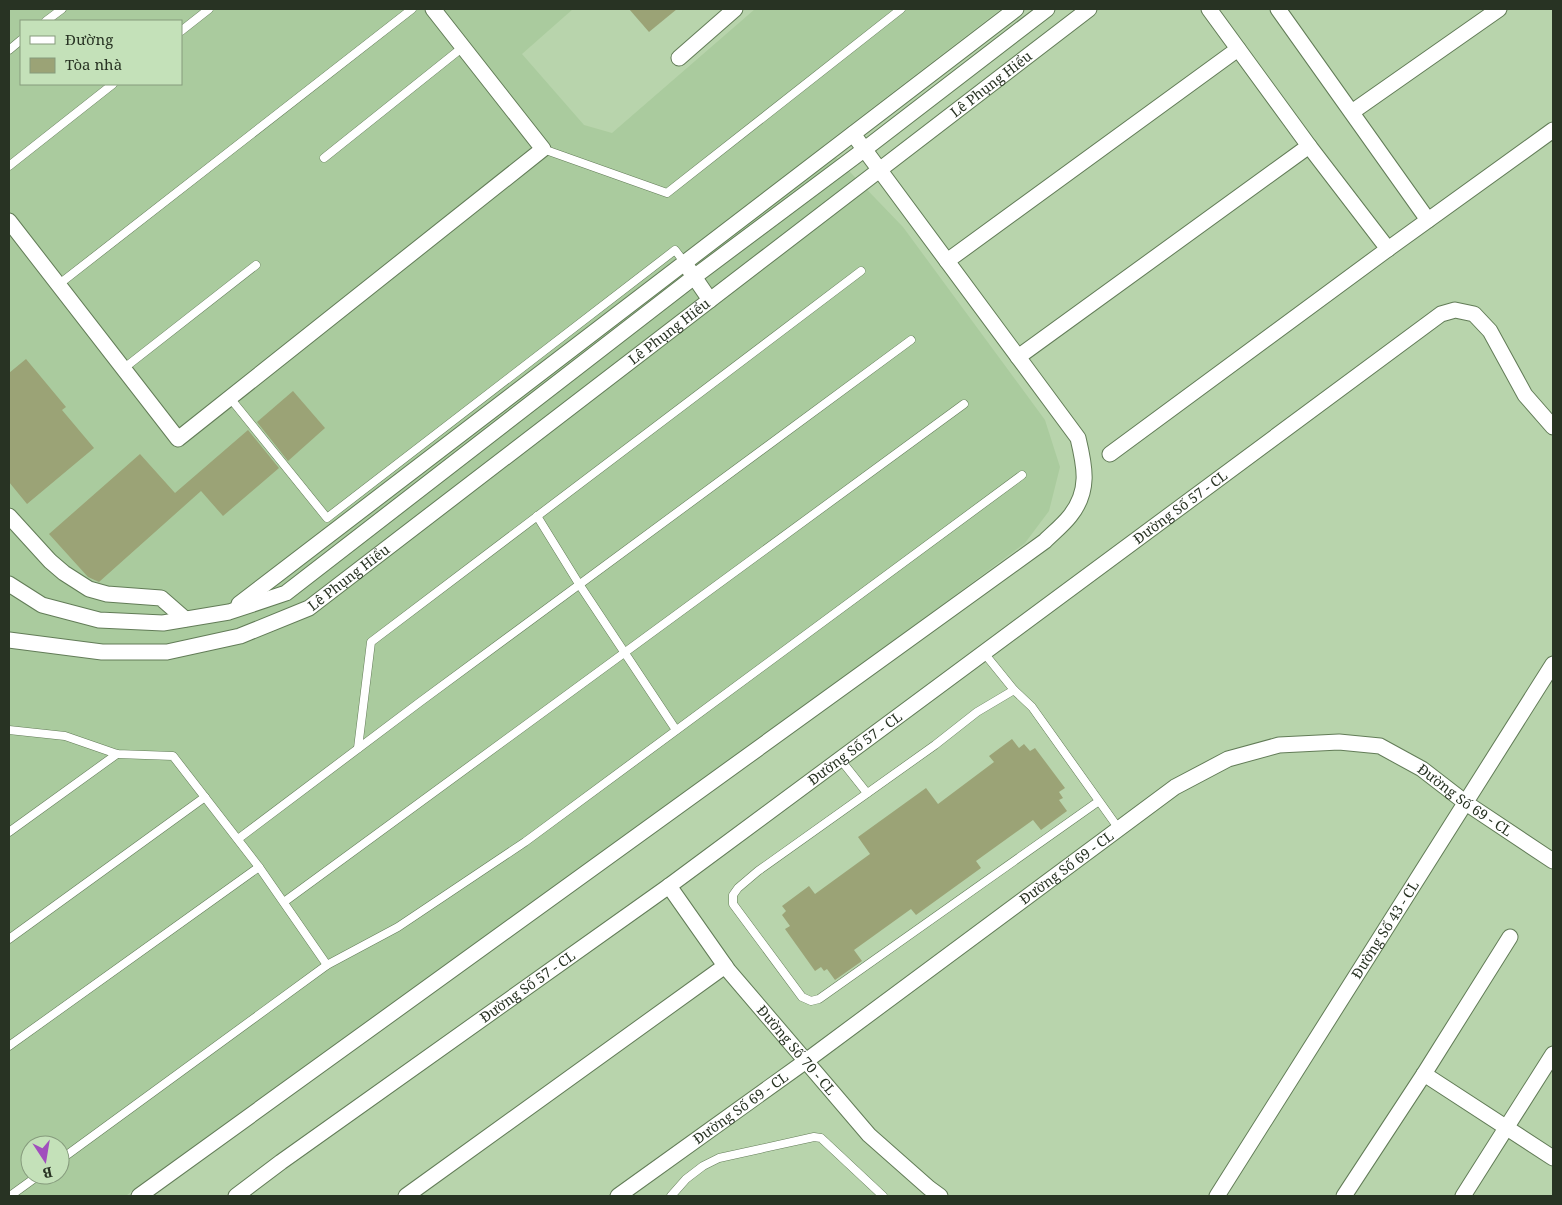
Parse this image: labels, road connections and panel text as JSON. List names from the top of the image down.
{
  "streets": {
    "street": [
      "Lê Phụng Hiểu",
      "Đường Số 57 - CL",
      "Đường Số 69 - CL",
      "Đường Số 43 - CL",
      "Đường Số 70 - CL"
    ]
  },
  "crossings": [
    ["Đường Số 57 - CL", "Đường Số 70 - CL"],
    ["Đường Số 69 - CL", "Đường Số 43 - CL"],
    ["Đường Số 69 - CL", "Đường Số 70 - CL"]
  ],
  "legend": ["Đường", "Tòa nhà"],
  "north": "bottom"
}
